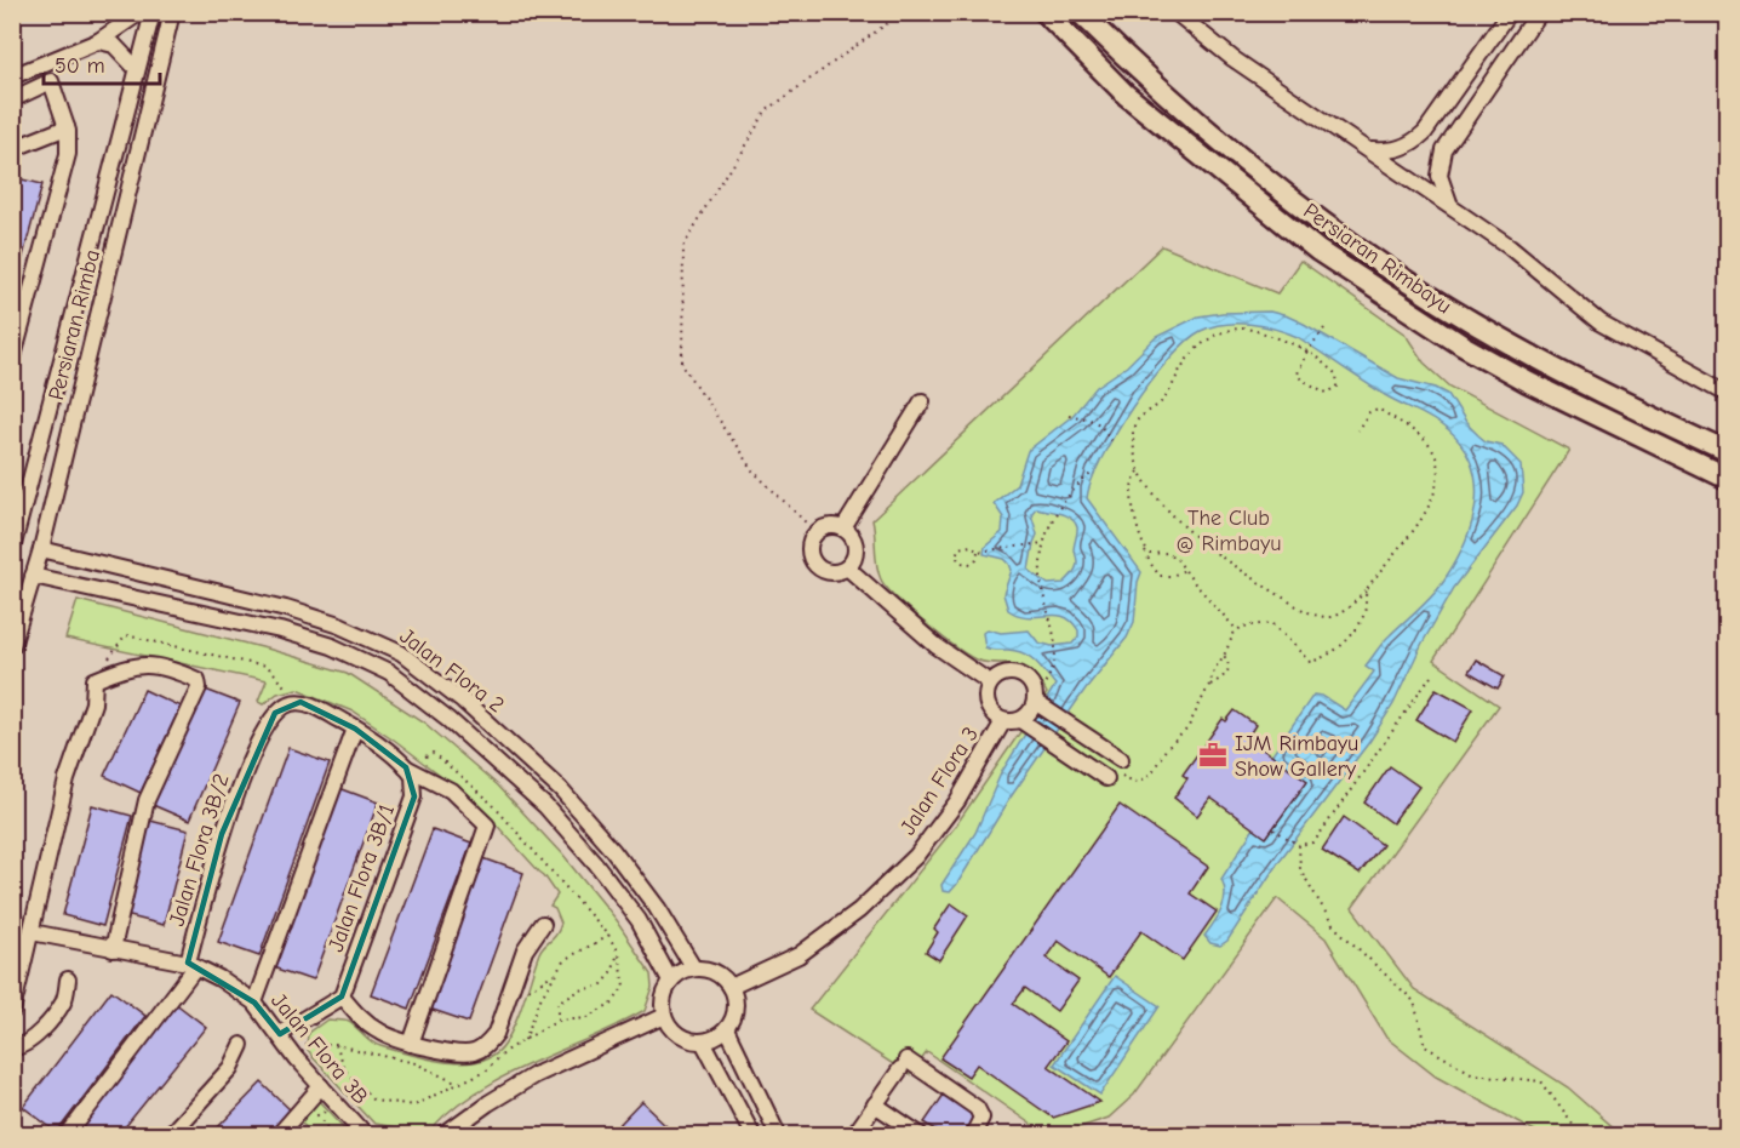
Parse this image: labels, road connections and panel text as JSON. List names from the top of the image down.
{
  "streets": {
    "main road": ["Persiaran Rimbayu"],
    "street": [
      "Persiaran Rimba",
      "Jalan Flora 2",
      "Jalan Flora 3",
      "Jalan Flora 3B/2",
      "Jalan Flora 3B/1",
      "Jalan Flora 3B"
    ]
  },
  "crossings": [
    ["Persiaran Rimba", "Jalan Flora 2"],
    ["Jalan Flora 2", "Jalan Flora 3"],
    ["Jalan Flora 3B/2", "Jalan Flora 3B"]
  ],
  "parks": ["The Club @ Rimbayu"],
  "places": {
    "office": ["IJM Rimbayu Show Gallery"]
  },
  "scale_bar": "50 m"
}
